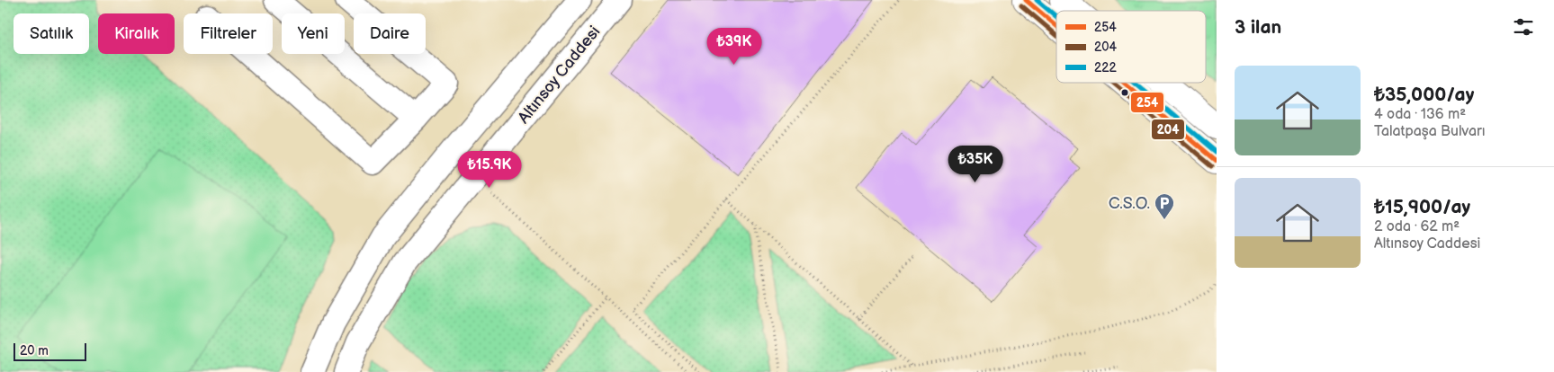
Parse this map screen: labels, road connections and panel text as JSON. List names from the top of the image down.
{
  "streets": {
    "street": ["Altınsoy Caddesi"]
  },
  "places": {
    "parking": ["C.S.O."]
  },
  "lines": ["transit line 254", "transit line 222", "transit line 204"],
  "legend": ["254", "204", "222"],
  "scale_bar": "20 m",
  "page": {
    "heading": "3 ilan",
    "chip": [
      "Satılık",
      "Kiralık",
      "Filtreler",
      "Yeni",
      "Daire"
    ],
    "price": ["₺39K", "₺35K", "₺15.9K"],
    "list": [
      {
        "name": "₺35,000/ay",
        "note": "4 oda · 136 m² · Talatpaşa Bulvarı"
      },
      {
        "name": "₺15,900/ay",
        "note": "2 oda · 62 m² · Altınsoy Caddesi"
      }
    ],
    "scale": "20 m"
  }
}
